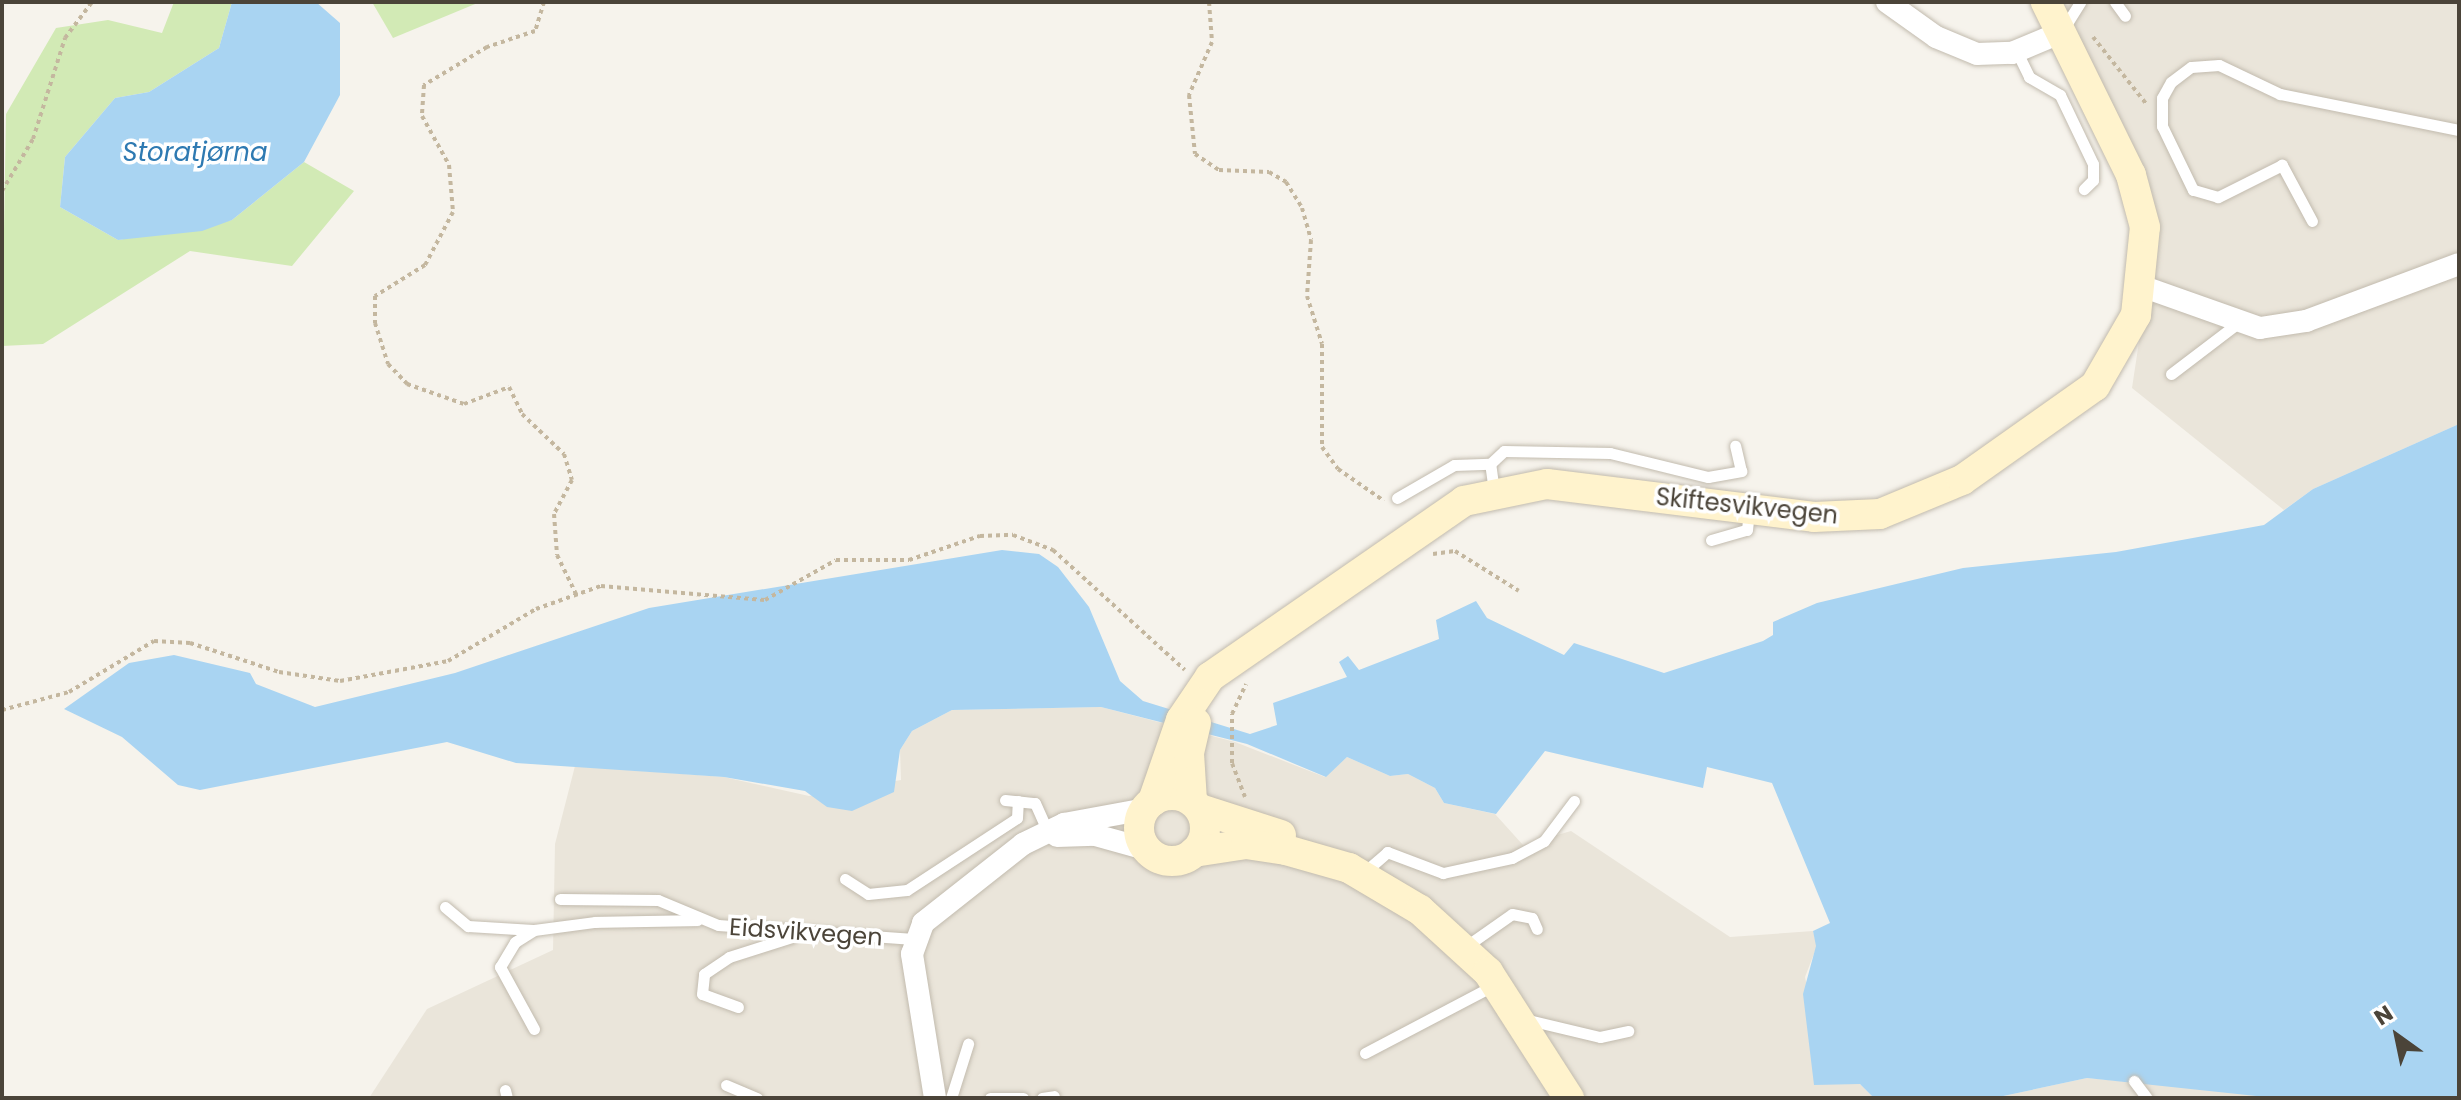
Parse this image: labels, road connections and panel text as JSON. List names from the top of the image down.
{
  "streets": {
    "main road": ["Skiftesvikvegen"],
    "lane": ["Eidsvikvegen"]
  },
  "water": ["Storatjørna"],
  "north": "top left"
}
